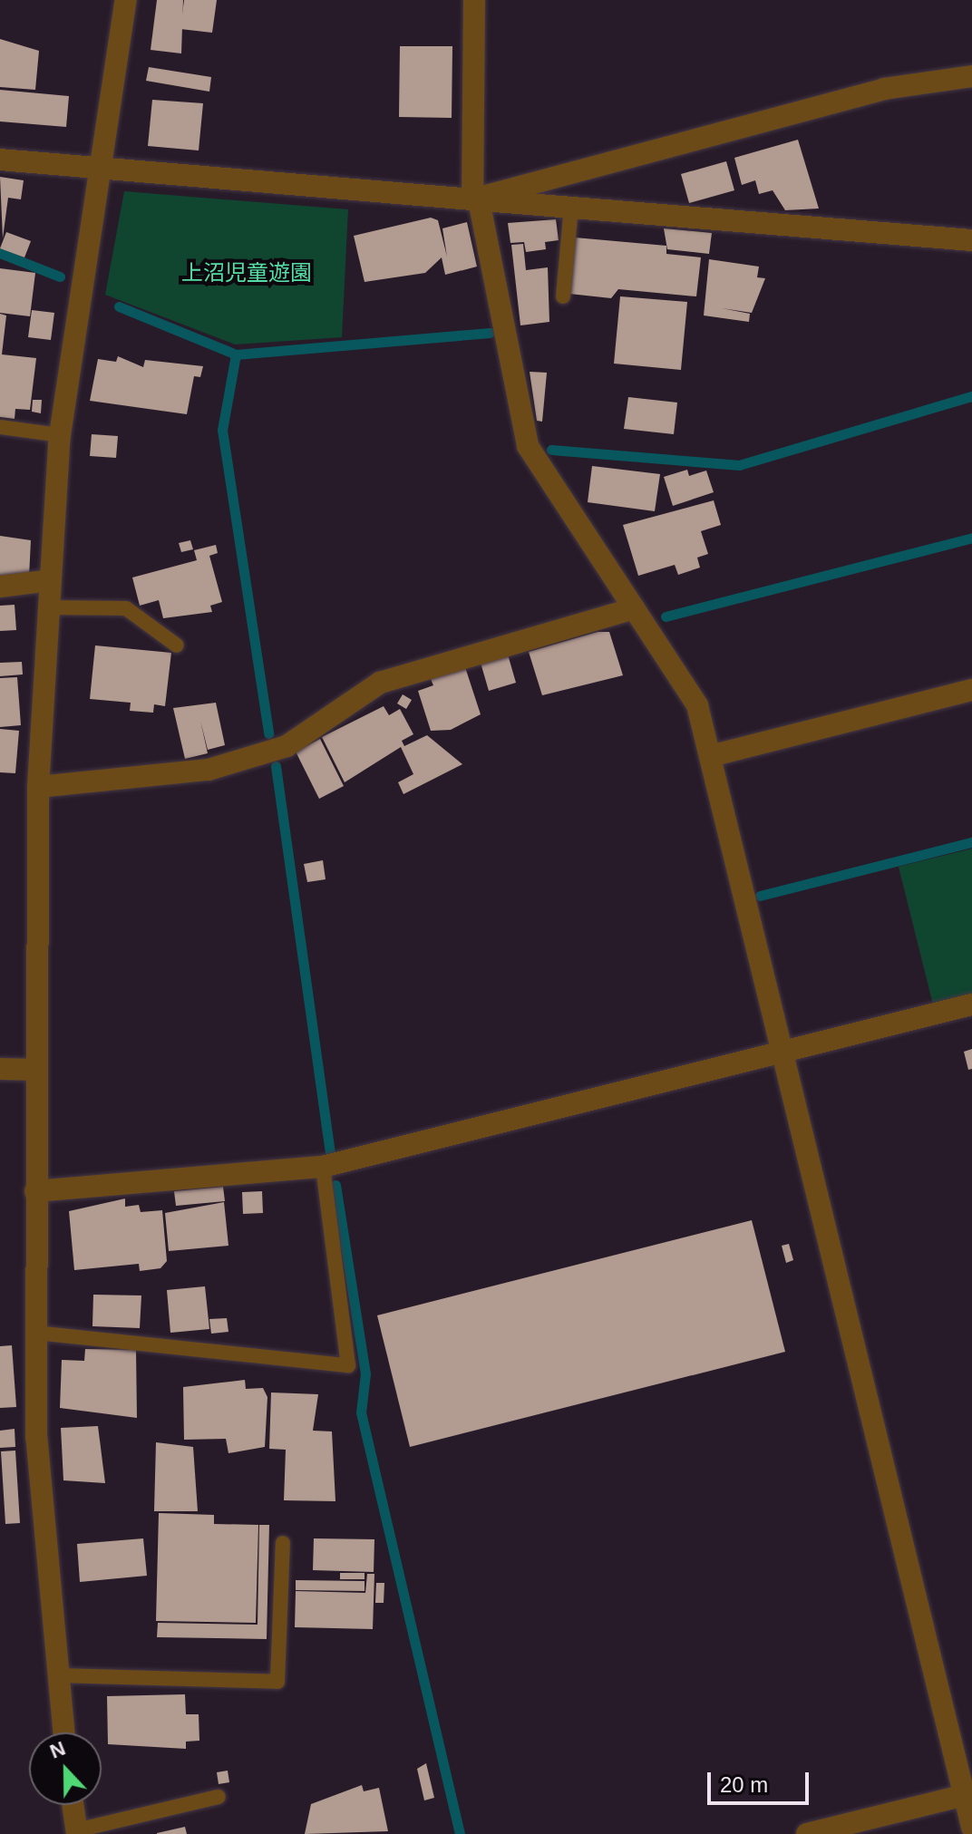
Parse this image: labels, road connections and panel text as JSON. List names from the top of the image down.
{
  "parks": ["上沼児童遊園"],
  "scale_bar": "20 m",
  "north": "top"
}
